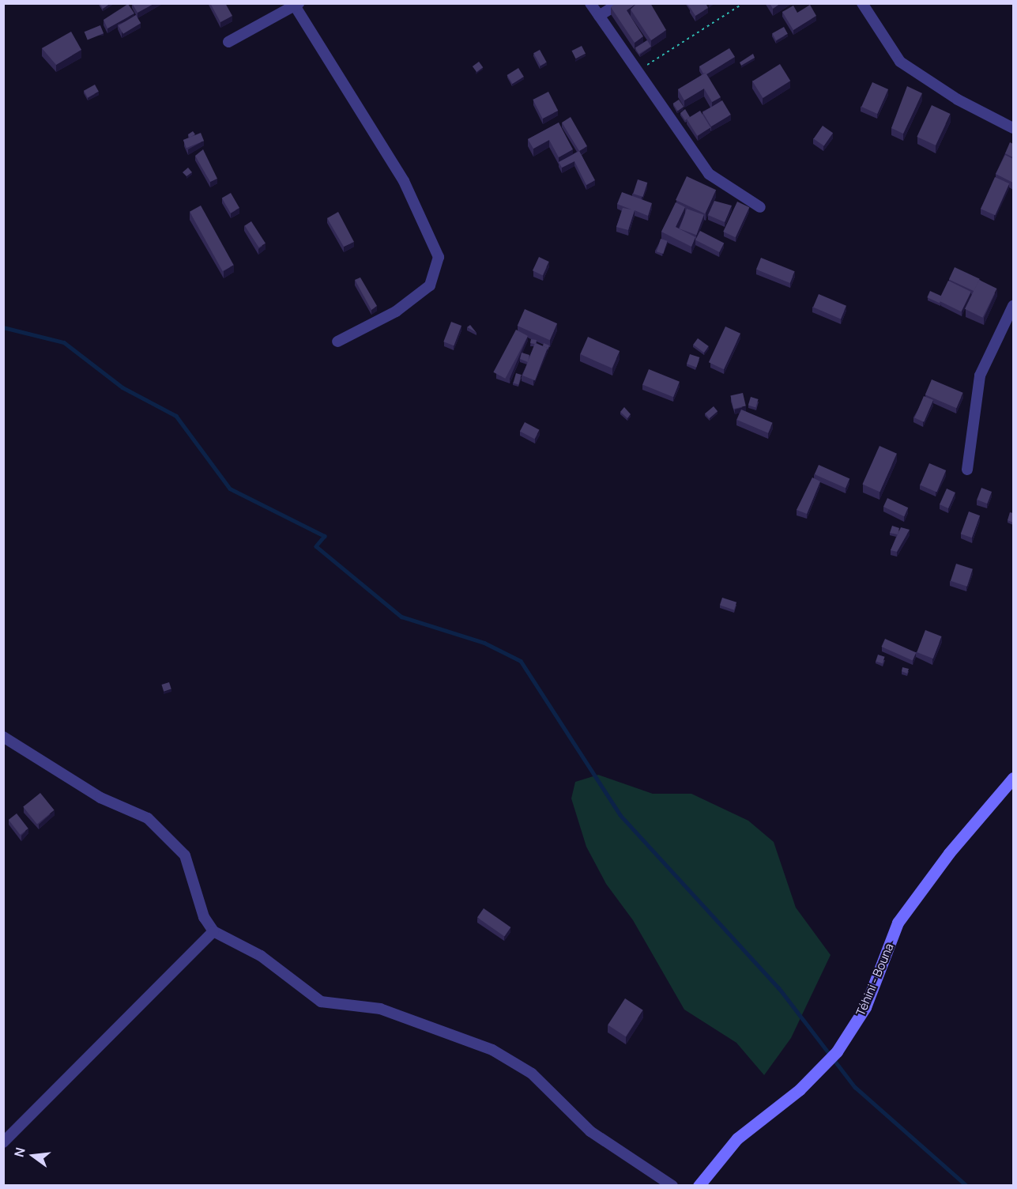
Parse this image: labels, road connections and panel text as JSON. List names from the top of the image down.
{
  "streets": {
    "street": ["Téhini - Bouna"]
  },
  "north": "left"
}
